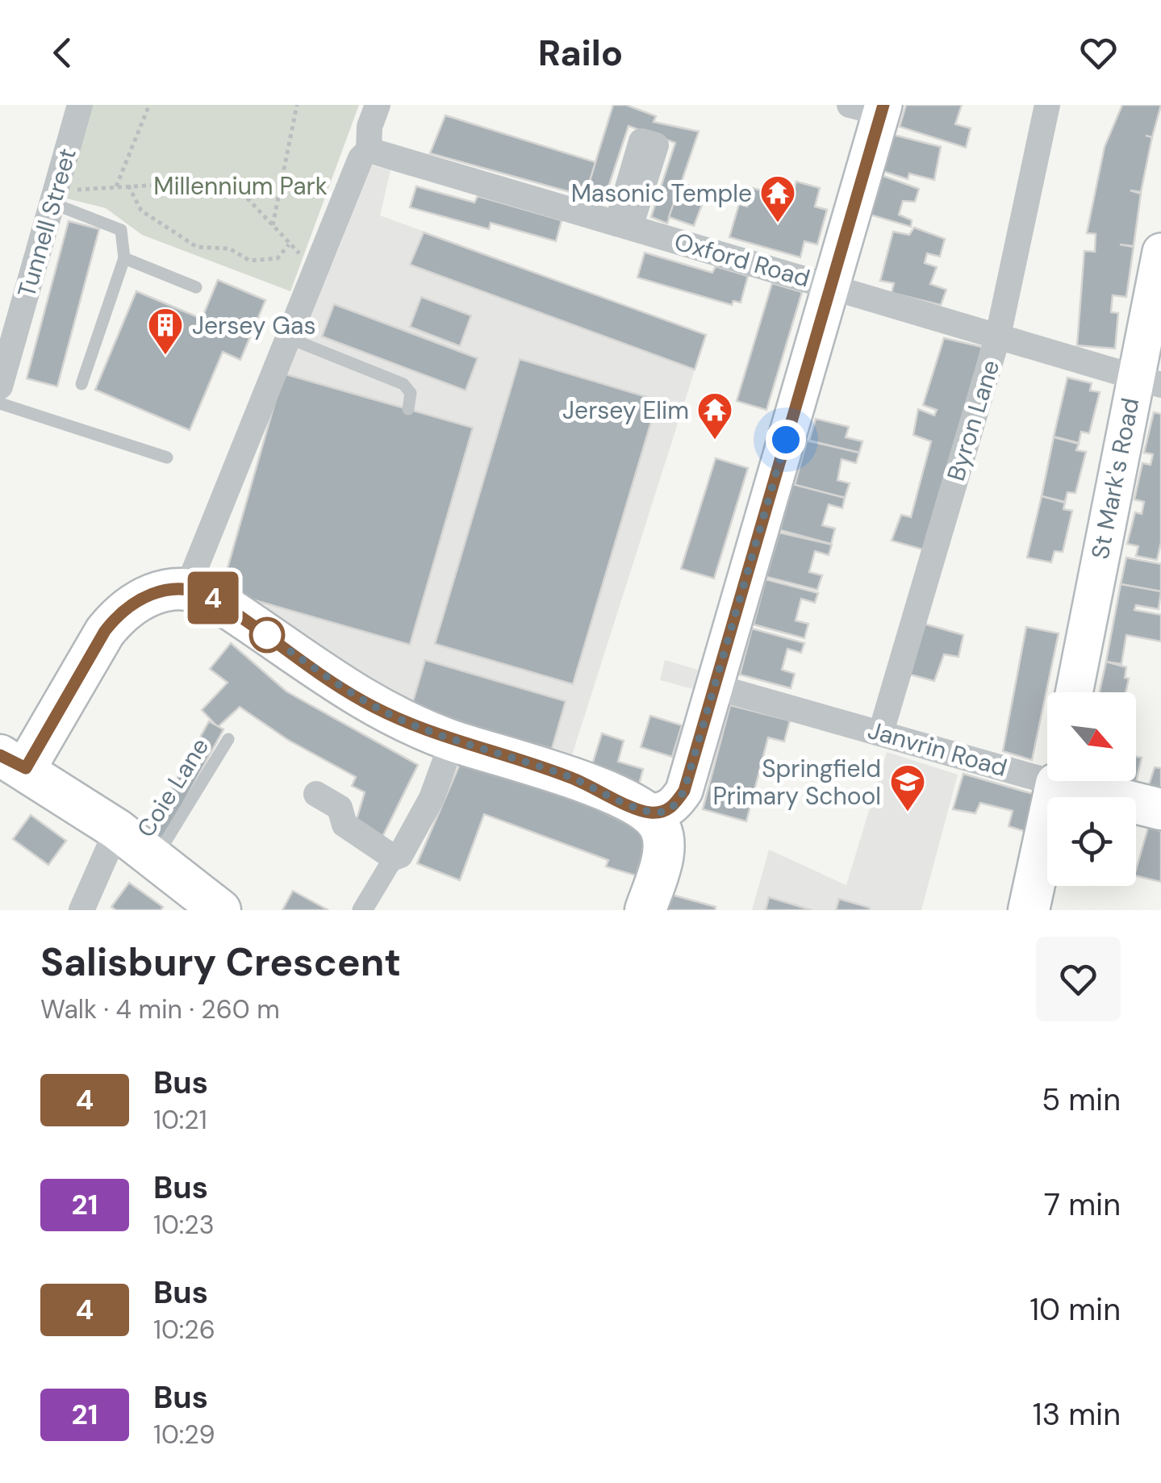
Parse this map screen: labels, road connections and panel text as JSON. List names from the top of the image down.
{
  "streets": {
    "main road": ["St Mark's Road", "Janvrin Road"],
    "street": ["Tunnell Street", "Oxford Road", "Byron Lane"],
    "lane": ["Coie Lane"]
  },
  "crossings": [
    ["Oxford Road", "Byron Lane"],
    ["Oxford Road", "St Mark's Road"],
    ["Byron Lane", "Janvrin Road"]
  ],
  "parks": ["Millennium Park"],
  "places": {
    "temple": ["Masonic Temple", "Jersey Elim"],
    "building": ["Jersey Gas"],
    "school or university": ["Springfield Primary School"]
  },
  "lines": ["bus line 4"],
  "north": "bottom right",
  "page": {
    "header": "Railo",
    "on_map": "4",
    "heading": ["Salisbury Crescent", "Walk · 4 min · 260 m"],
    "list": [
      {
        "mark": "4",
        "name": "Bus",
        "note": "10:21",
        "value": "5 min"
      },
      {
        "mark": "21",
        "name": "Bus",
        "note": "10:23",
        "value": "7 min"
      },
      {
        "mark": "4",
        "name": "Bus",
        "note": "10:26",
        "value": "10 min"
      },
      {
        "mark": "21",
        "name": "Bus",
        "note": "10:29",
        "value": "13 min"
      }
    ]
  }
}
